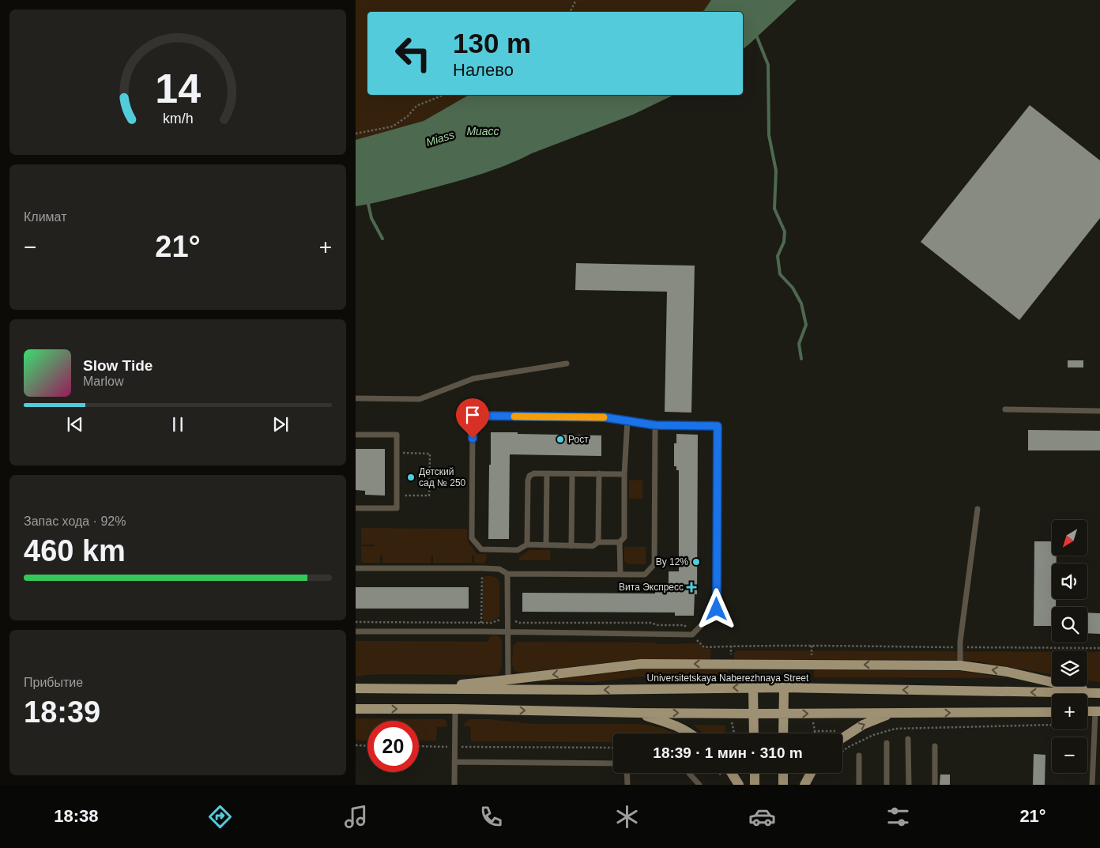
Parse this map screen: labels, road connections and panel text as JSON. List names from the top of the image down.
{
  "streets": {
    "main road": ["Universitetskaya Naberezhnaya Street"]
  },
  "water": ["Миасс", "Miass"],
  "places": {
    "other": ["Рост", "Детский сад № 250", "Ву 12%"],
    "health": ["Вита Экспресс"]
  },
  "north": "bottom left",
  "page": {
    "turn": ["130 m", "Налево"],
    "tile": [
      "Климат",
      ["Запас хода · 92%", "460 km"],
      ["Прибытие", "18:39"]
    ],
    "heat": ["−", "21°", "+"],
    "song": ["Slow Tide", "Marlow"],
    "map_buttons": ["+", "−"],
    "limit": "20",
    "trip": "18:39 · 1 мин · 310 m",
    "tabs": ["18:38", "21°"],
    "gauge": ["14", "km/h"]
  }
}
